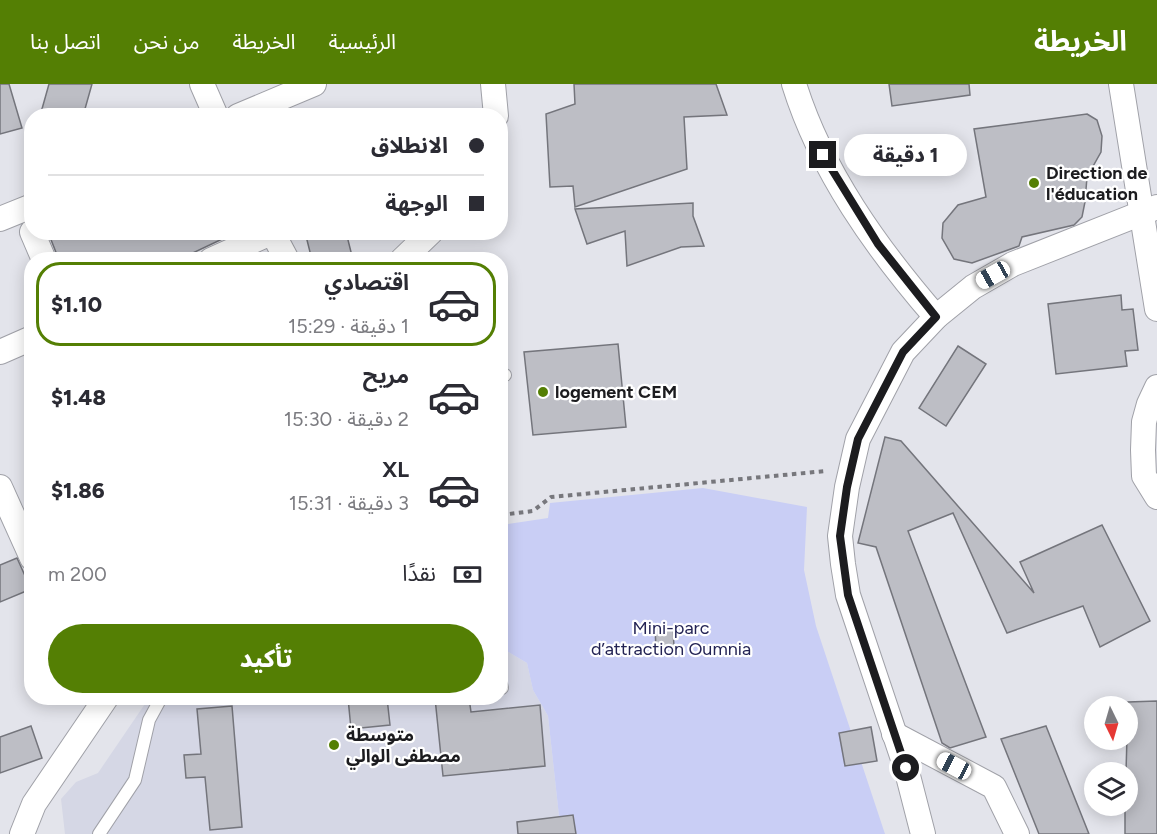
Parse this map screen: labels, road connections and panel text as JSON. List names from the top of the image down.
{
  "parks": ["Mini-parc d’attraction Oumnia"],
  "places": ["Direction de l'éducation", "logement CEM", "متوسطة مصطفى الوالي"],
  "north": "bottom",
  "page": {
    "header": "الخريطة",
    "nav": [
      "الرئيسية",
      "الخريطة",
      "من نحن",
      "اتصل بنا"
    ],
    "banner": ["الانطلاق", "الوجهة"],
    "bubble": "1 دقيقة",
    "list": [
      {
        "name": "اقتصادي",
        "note": "1 دقيقة · 15:29",
        "value": "$1.10"
      },
      {
        "name": "مريح",
        "note": "2 دقيقة · 15:30",
        "value": "$1.48"
      },
      {
        "name": "XL",
        "note": "3 دقيقة · 15:31",
        "value": "$1.86"
      }
    ],
    "pay": ["نقدًا", "200 m"],
    "buttons": "تأكيد"
  }
}
